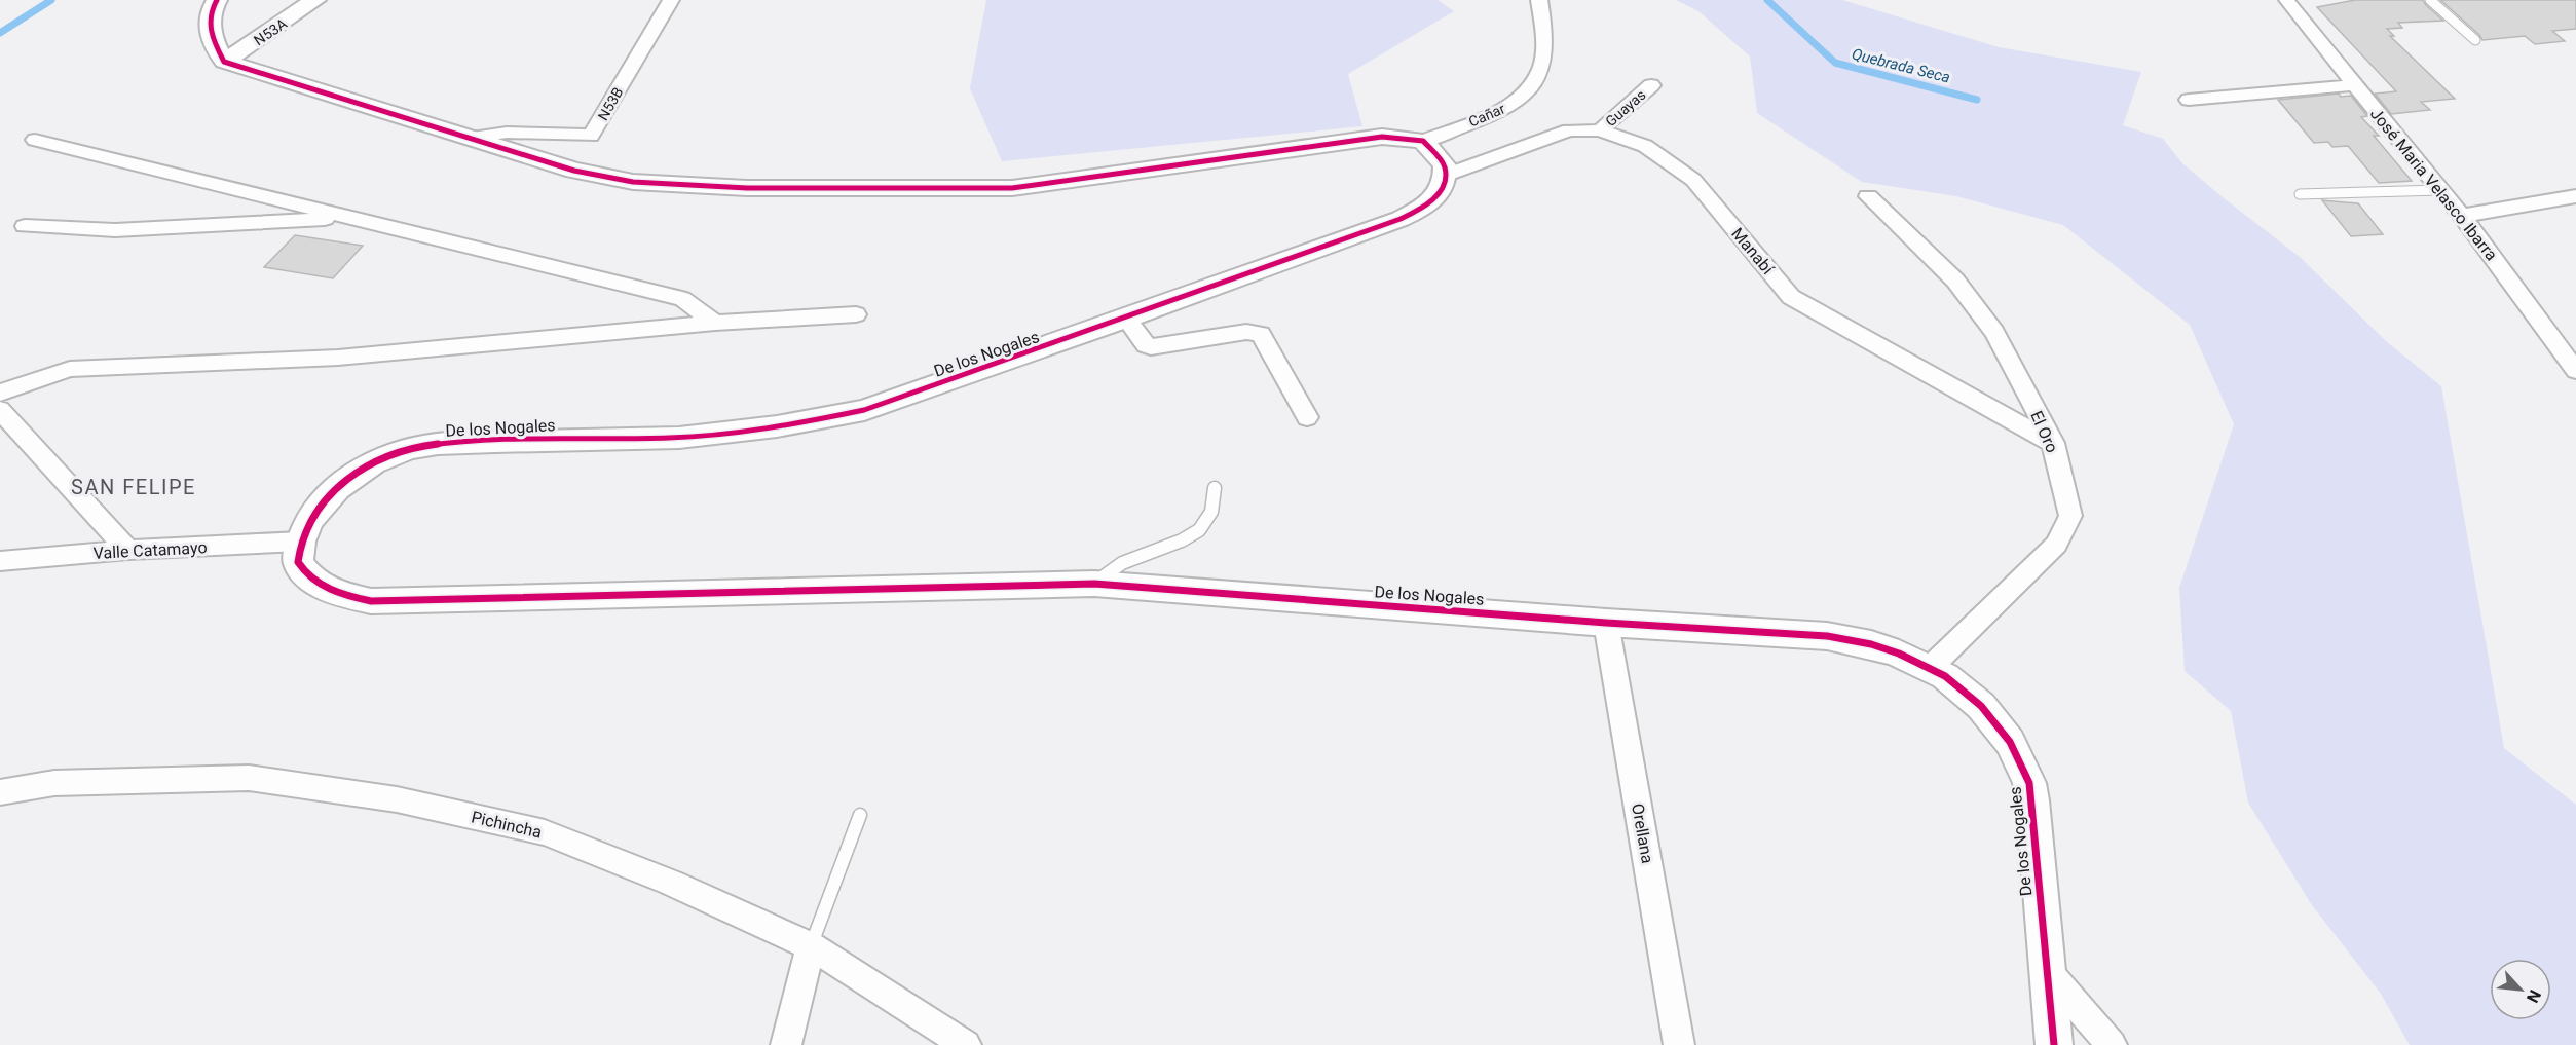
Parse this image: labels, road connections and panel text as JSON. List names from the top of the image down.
{
  "streets": {
    "street": [
      "N53A",
      "N53B",
      "Guayas",
      "Cañar",
      "José Maria Velasco Ibarra",
      "Manabí",
      "De los Nogales",
      "El Oro",
      "Valle Catamayo",
      "Pichincha",
      "Orellana"
    ]
  },
  "crossings": [
    ["Guayas", "Manabí"],
    ["Manabí", "De los Nogales"],
    ["Manabí", "El Oro"],
    ["De los Nogales", "El Oro"],
    ["De los Nogales", "Valle Catamayo"],
    ["De los Nogales", "Orellana"]
  ],
  "districts": ["SAN FELIPE"],
  "water": ["Quebrada Seca"],
  "north": "bottom right"
}
